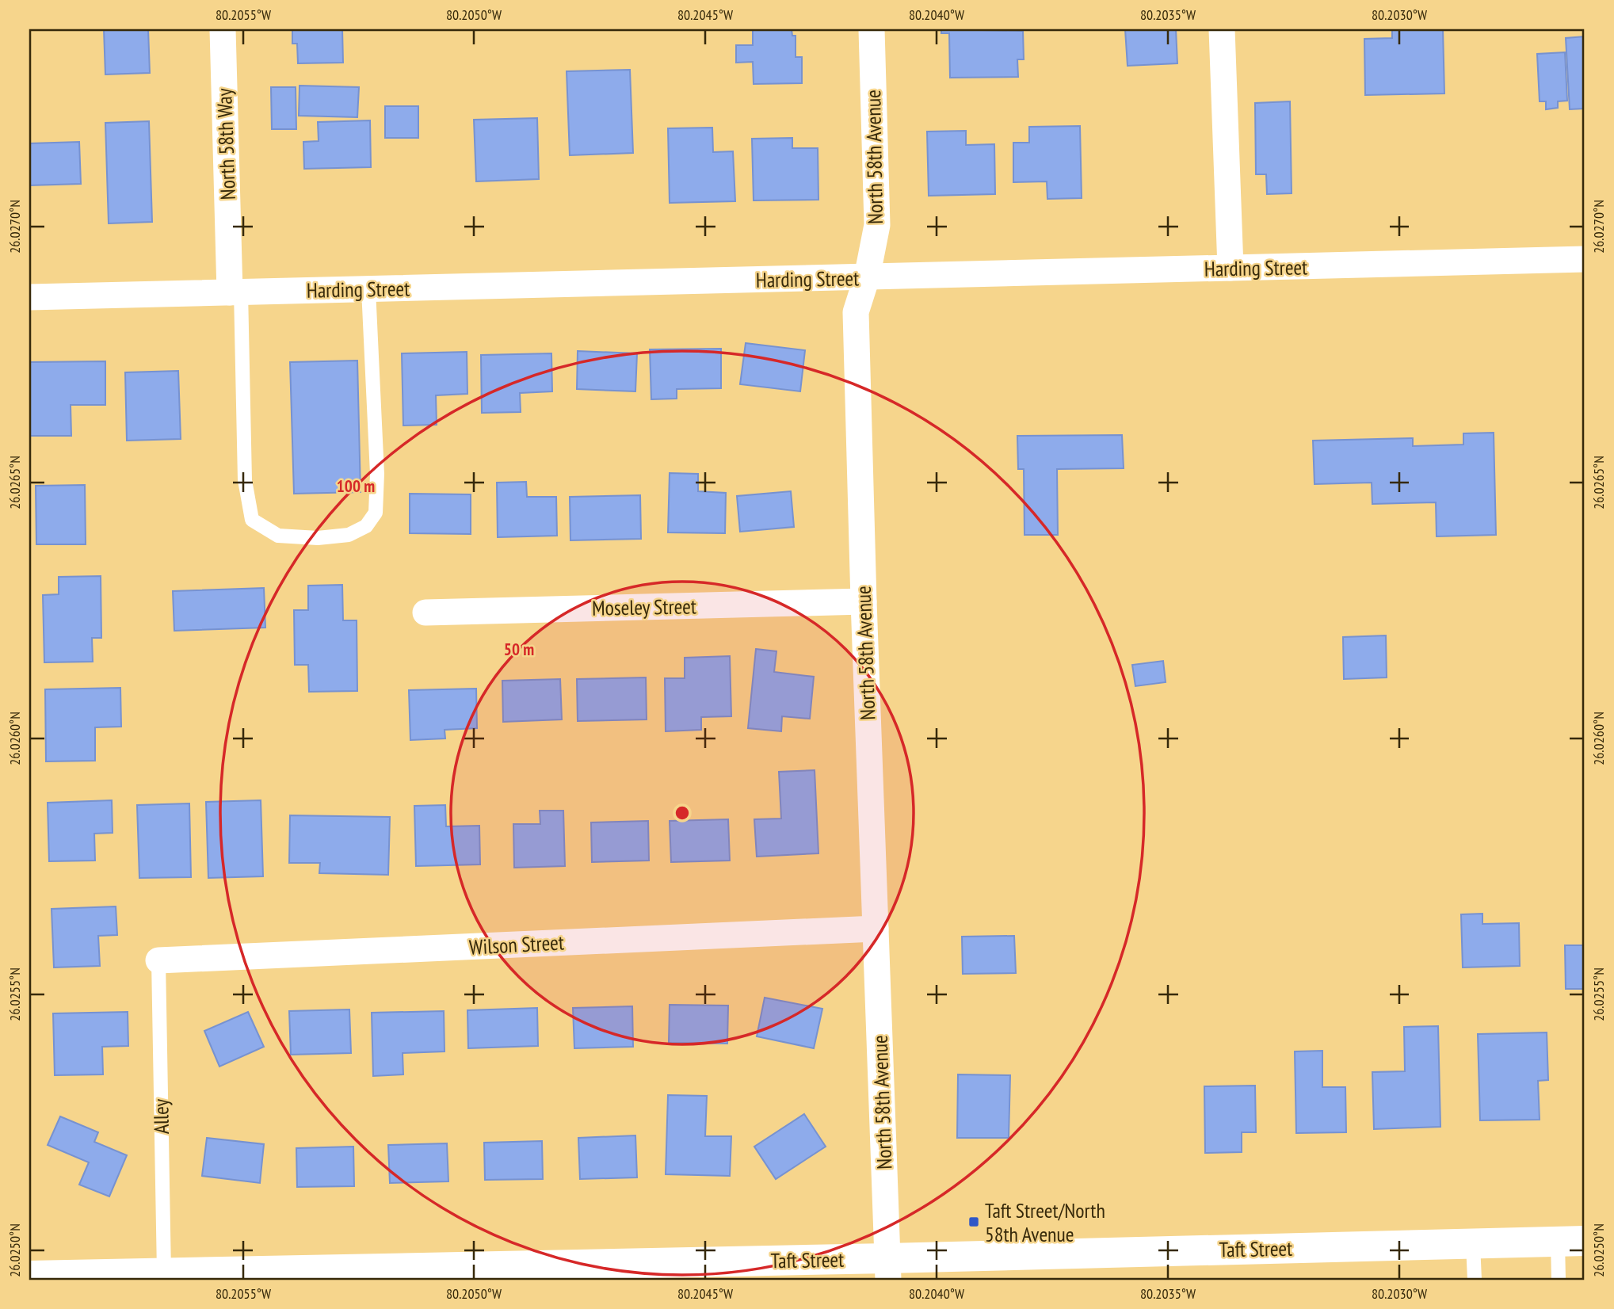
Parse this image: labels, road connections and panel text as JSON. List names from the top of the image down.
{
  "streets": {
    "street": [
      "North 58th Way",
      "North 58th Avenue",
      "Harding Street",
      "Moseley Street",
      "Wilson Street",
      "Taft Street"
    ],
    "lane": ["Alley"]
  },
  "crossings": [
    ["North 58th Way", "Harding Street"],
    ["North 58th Avenue", "Harding Street"],
    ["North 58th Avenue", "Moseley Street"],
    ["North 58th Avenue", "Wilson Street"],
    ["North 58th Avenue", "Taft Street"],
    ["Wilson Street", "Alley"],
    ["Alley", "Taft Street"]
  ],
  "places": {
    "transit": ["Taft Street/North 58th Avenue"]
  },
  "coordinates": [
    "80.2055°W",
    "80.2050°W",
    "80.2045°W",
    "80.2040°W",
    "80.2035°W",
    "80.2030°W",
    "26.0270°N",
    "26.0265°N",
    "26.0260°N",
    "26.0255°N",
    "26.0250°N"
  ],
  "rings": ["100 m", "50 m"]
}
